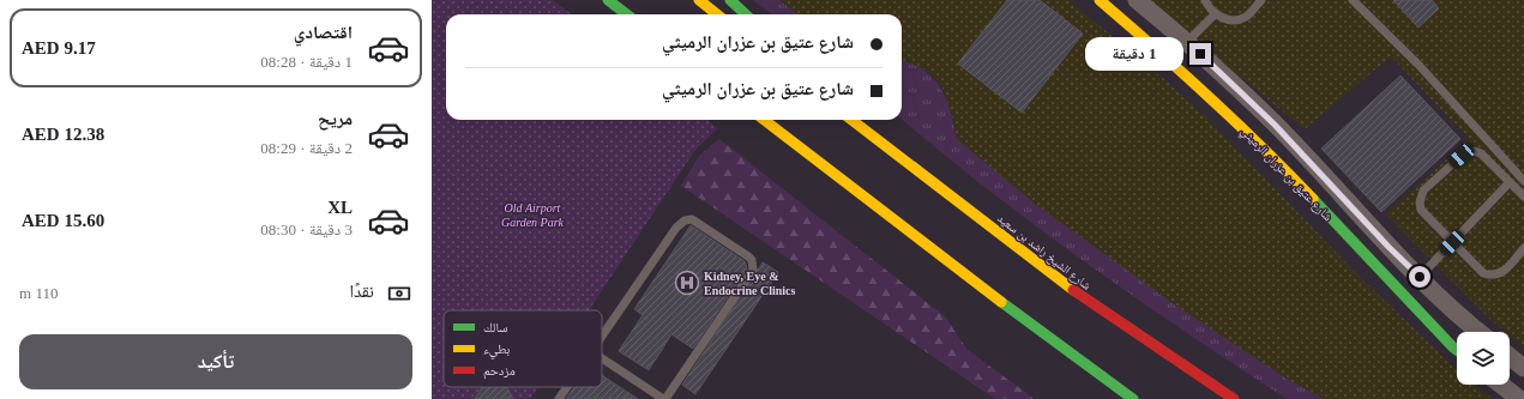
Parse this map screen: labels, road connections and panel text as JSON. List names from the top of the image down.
{
  "streets": {
    "main road": ["شارع عتيق بن عزران الرميثي", "شارع الشيخ راشد بن سعيد"]
  },
  "parks": ["Old Airport Garden Park"],
  "places": {
    "hospital": ["Kidney, Eye & Endocrine Clinics"]
  },
  "legend": ["سالك", "بطيء", "مزدحم"],
  "page": {
    "list": [
      {
        "name": "اقتصادي",
        "note": "1 دقيقة · 08:28",
        "value": "AED 9.17"
      },
      {
        "name": "مريح",
        "note": "2 دقيقة · 08:29",
        "value": "AED 12.38"
      },
      {
        "name": "XL",
        "note": "3 دقيقة · 08:30",
        "value": "AED 15.60"
      }
    ],
    "banner": ["شارع عتيق بن عزران الرميثي", "شارع عتيق بن عزران الرميثي"],
    "bubble": "1 دقيقة",
    "pay": ["نقدًا", "110 m"],
    "buttons": "تأكيد"
  }
}
